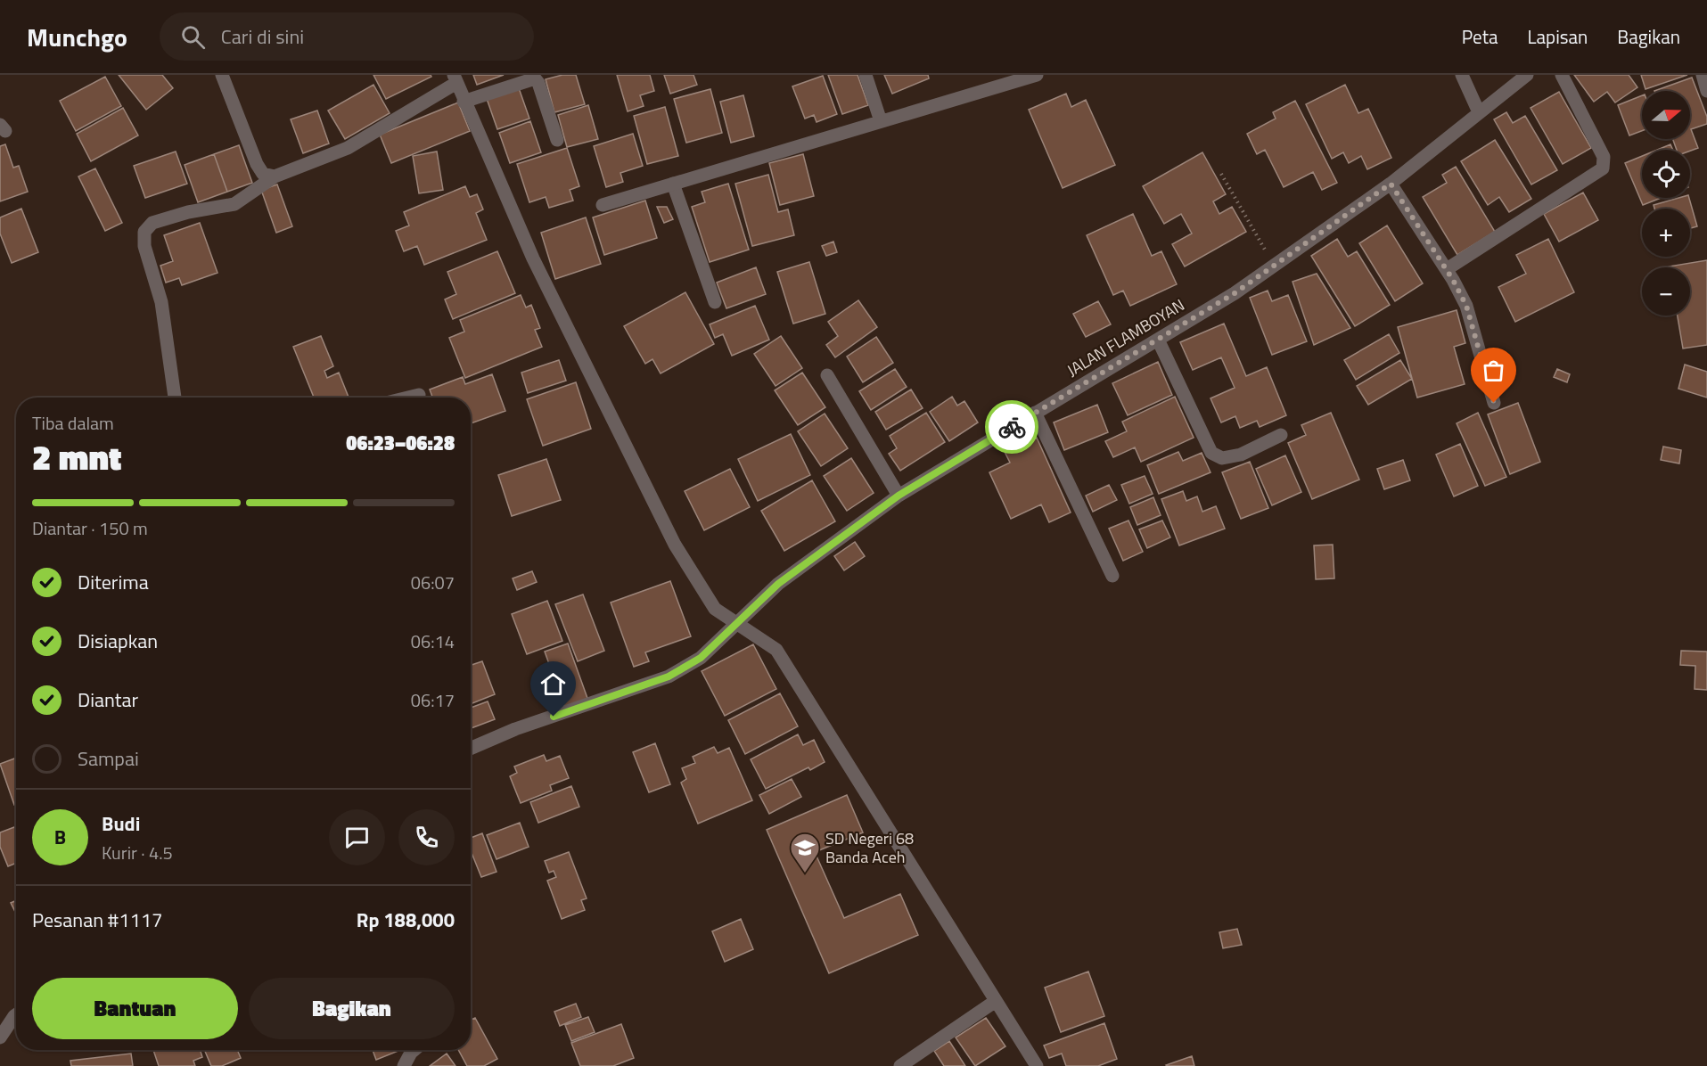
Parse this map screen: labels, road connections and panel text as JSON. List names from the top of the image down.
{
  "streets": {
    "street": ["JALAN FLAMBOYAN"]
  },
  "places": {
    "school or university": ["SD Negeri 68 Banda Aceh"]
  },
  "north": "right",
  "page": {
    "header": "Munchgo",
    "search": "Cari di sini",
    "nav": ["Peta", "Lapisan", "Bagikan"],
    "map_buttons": ["+", "−"],
    "heading": ["2 mnt", "Tiba dalam", "06:23–06:28"],
    "panel": [
      "Budi",
      "Kurir · 4.5",
      "Pesanan #1117",
      "Rp 188,000"
    ],
    "bar": "Diantar · 150 m",
    "list": [
      ["Diterima", "06:07"],
      ["Disiapkan", "06:14"],
      ["Diantar", "06:17"],
      "Sampai"
    ],
    "round": "B",
    "buttons": ["Bantuan", "Bagikan"]
  }
}
